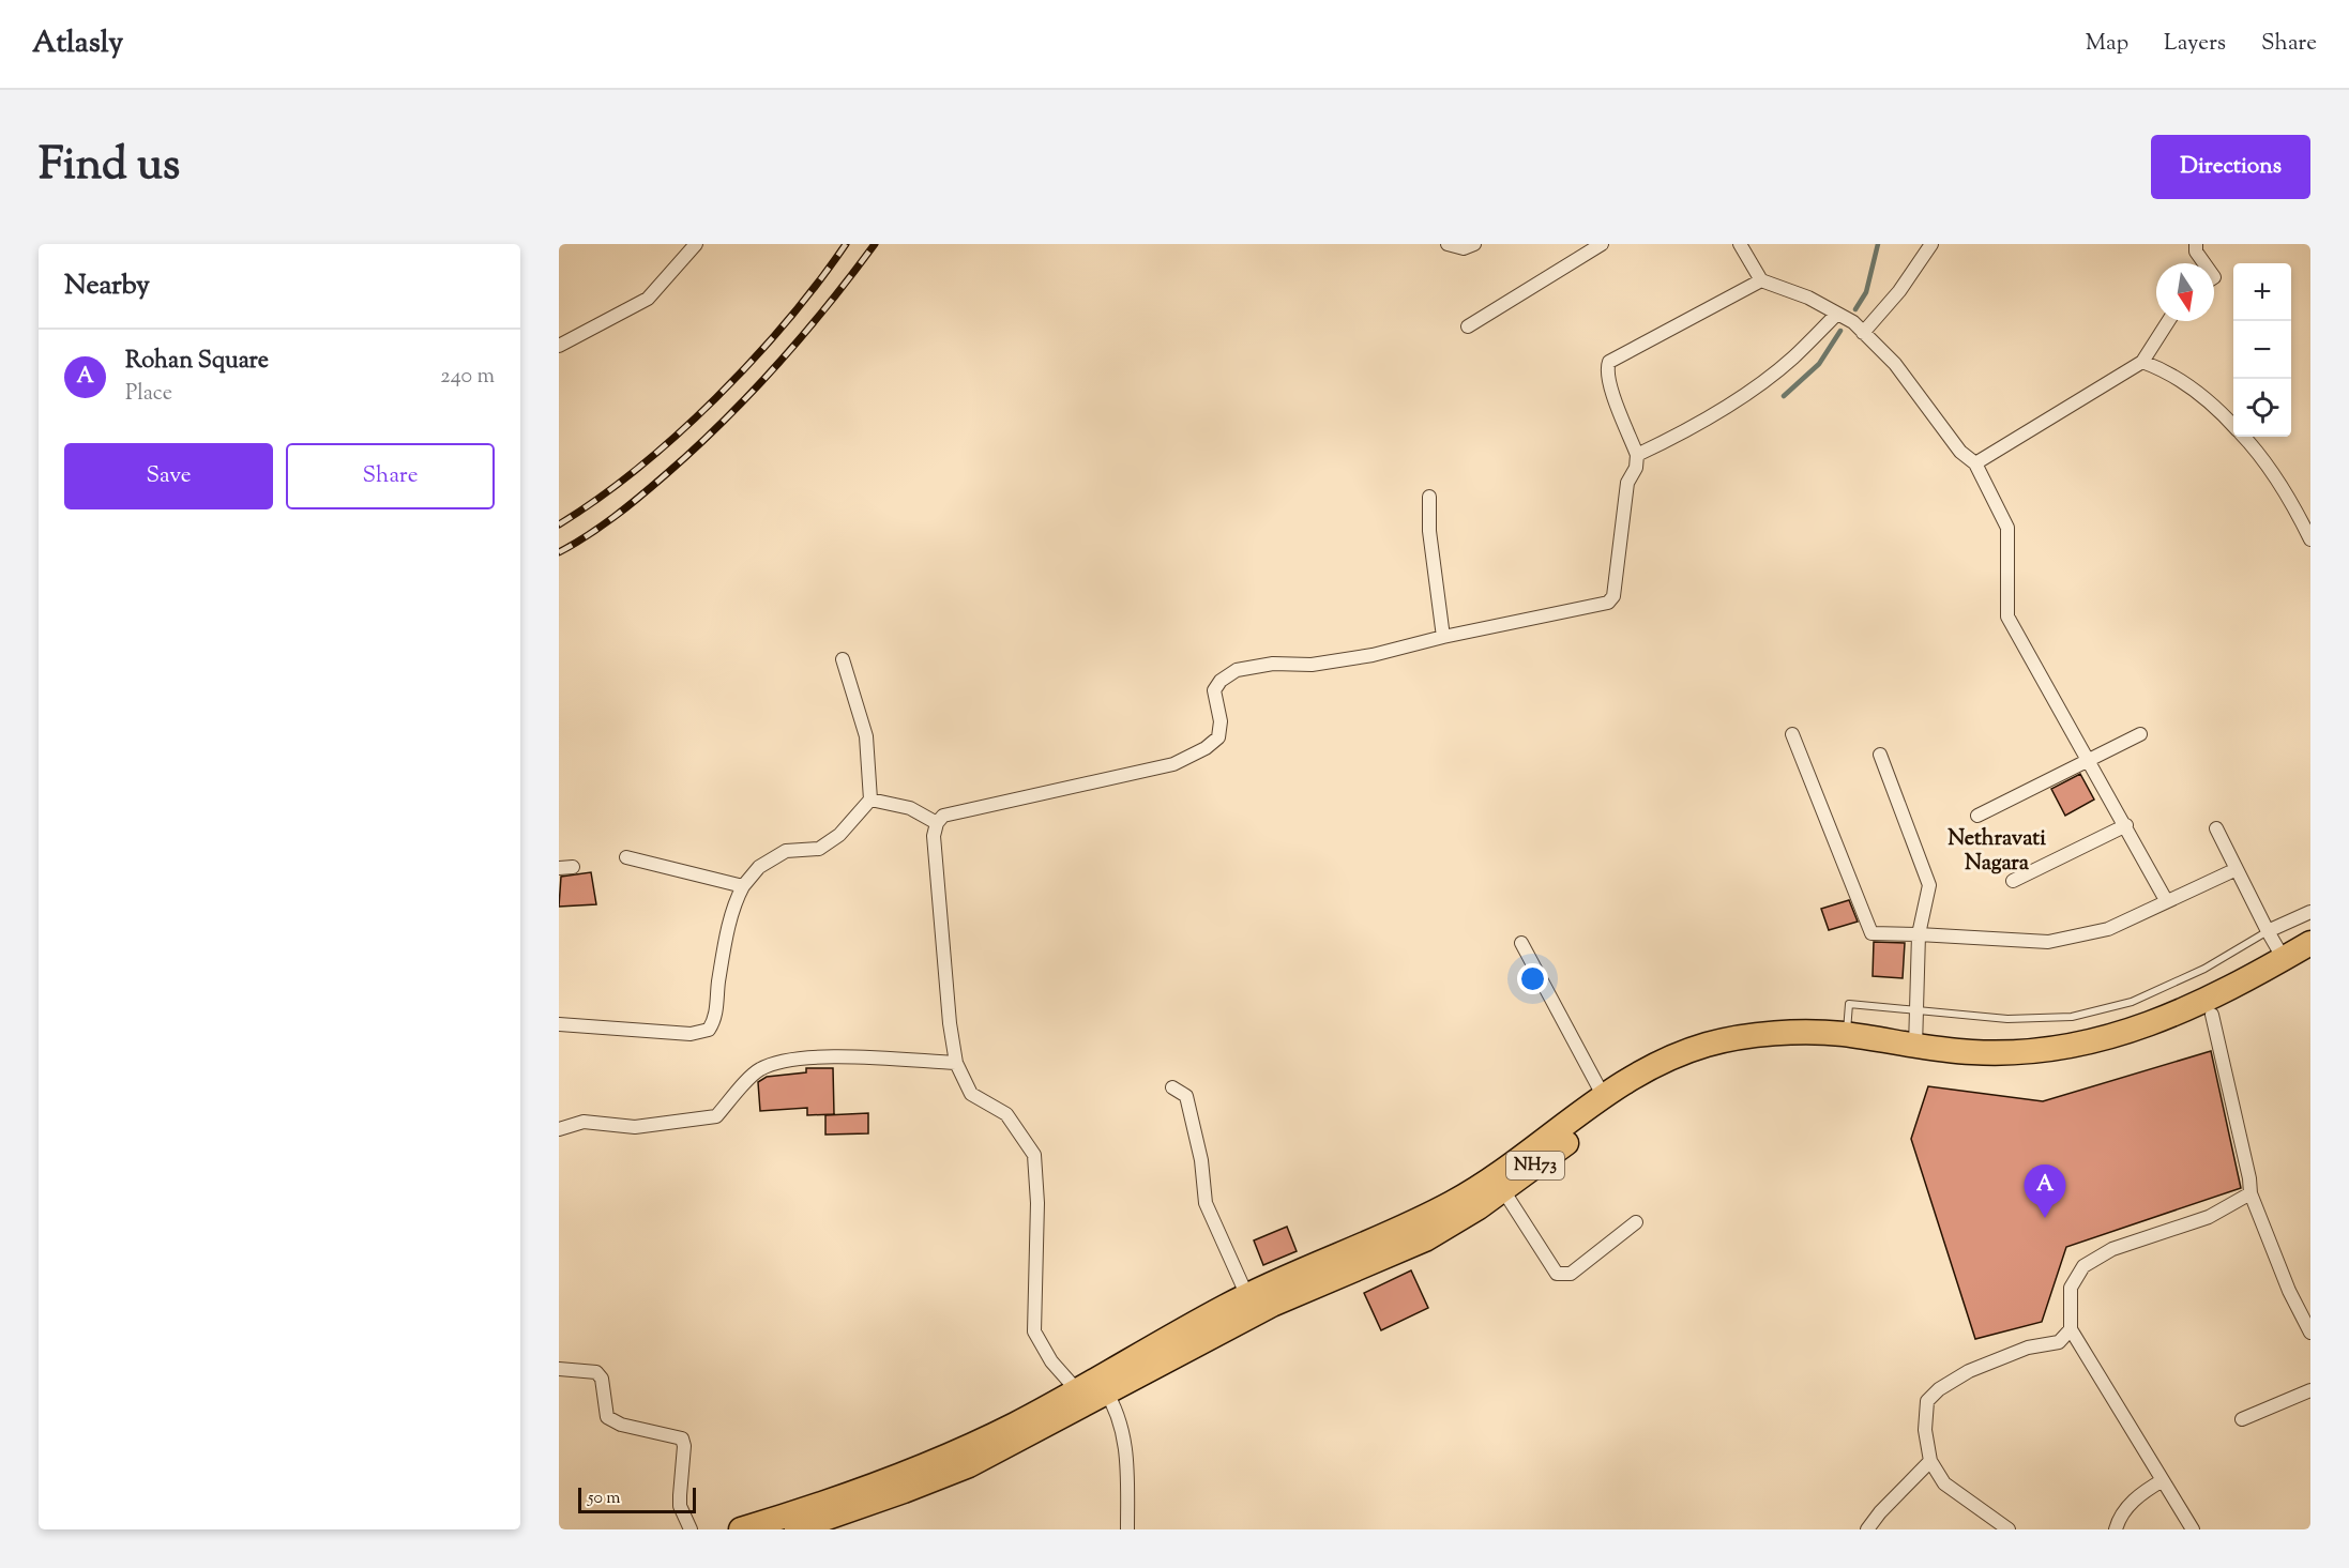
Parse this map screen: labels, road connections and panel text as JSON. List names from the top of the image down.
{
  "streets": {
    "highway": ["NH73"]
  },
  "districts": ["Nethravati Nagara"],
  "scale_bar": "50 m",
  "north": "bottom",
  "page": {
    "header": "Atlasly",
    "nav": ["Map", "Layers", "Share"],
    "title": "Find us",
    "buttons": [
      "Directions",
      ["Save", "Share"]
    ],
    "heading": "Nearby",
    "map_buttons": ["+", "−"],
    "list": [
      {
        "mark": "A",
        "name": "Rohan Square",
        "note": "Place",
        "value": "240 m"
      }
    ],
    "pins": "A",
    "scale": "50 m"
  }
}
